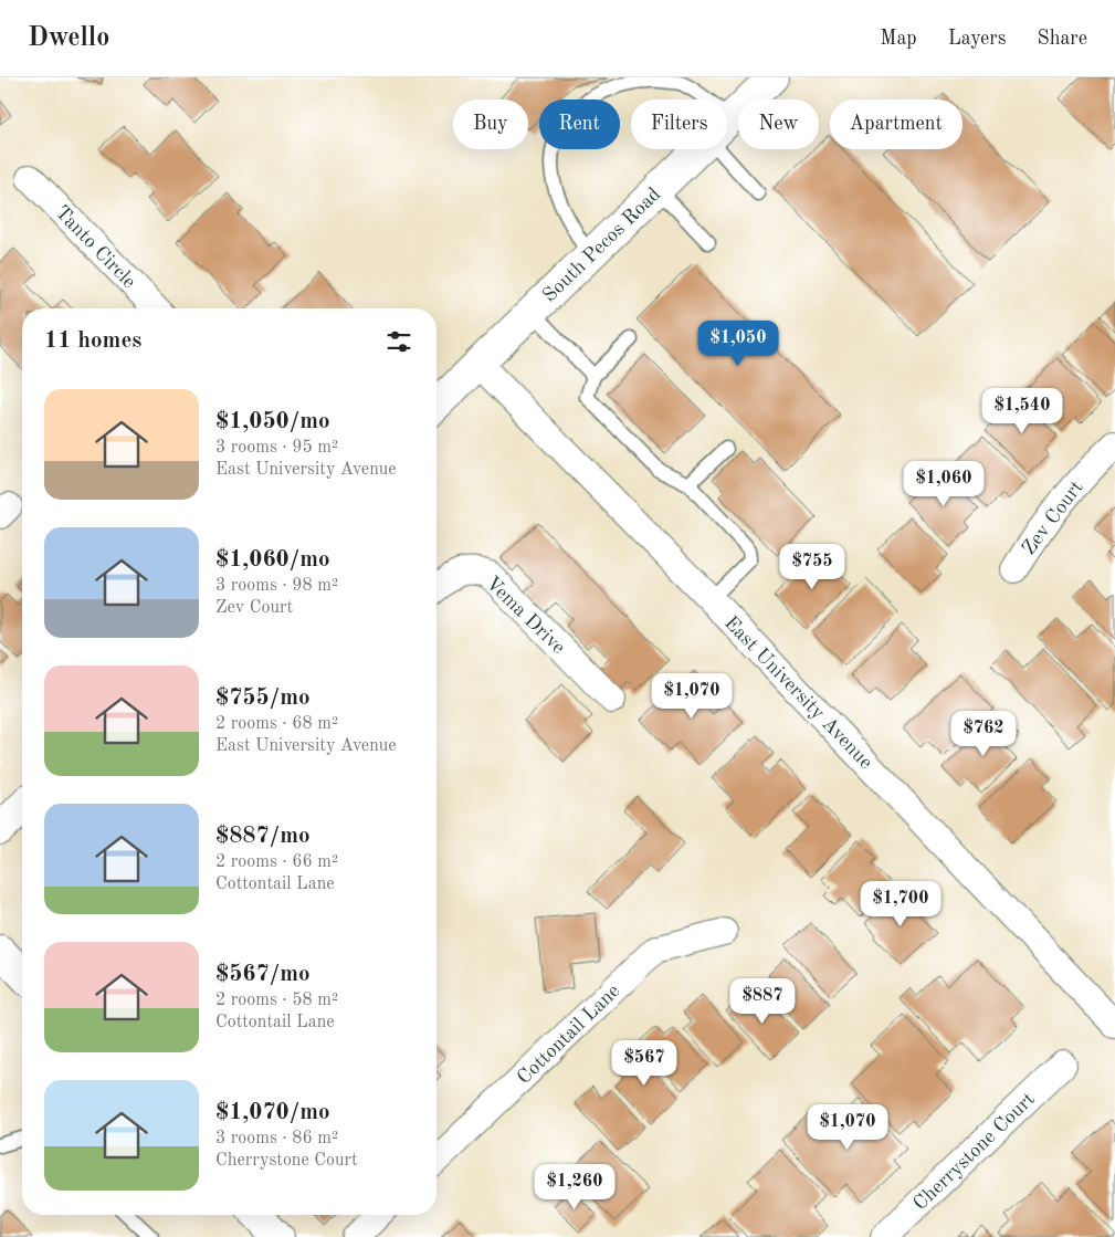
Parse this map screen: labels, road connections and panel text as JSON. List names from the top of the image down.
{
  "streets": {
    "main road": ["South Pecos Road"],
    "street": [
      "Tanto Circle",
      "Zev Court",
      "Vema Drive",
      "East University Avenue",
      "Cottontail Lane",
      "Cherrystone Court"
    ]
  },
  "crossings": [
    ["South Pecos Road", "East University Avenue"]
  ],
  "page": {
    "header": "Dwello",
    "nav": ["Map", "Layers", "Share"],
    "chip": [
      "Buy",
      "Rent",
      "Filters",
      "New",
      "Apartment"
    ],
    "heading": "11 homes",
    "price": [
      "$1,050",
      "$1,540",
      "$1,060",
      "$755",
      "$1,070",
      "$762",
      "$1,700",
      "$887",
      "$567",
      "$1,070",
      "$1,260"
    ],
    "list": [
      {
        "name": "$1,050/mo",
        "note": "3 rooms · 95 m² · East University Avenue"
      },
      {
        "name": "$1,060/mo",
        "note": "3 rooms · 98 m² · Zev Court"
      },
      {
        "name": "$755/mo",
        "note": "2 rooms · 68 m² · East University Avenue"
      },
      {
        "name": "$887/mo",
        "note": "2 rooms · 66 m² · Cottontail Lane"
      },
      {
        "name": "$567/mo",
        "note": "2 rooms · 58 m² · Cottontail Lane"
      },
      {
        "name": "$1,070/mo",
        "note": "3 rooms · 86 m² · Cherrystone Court"
      }
    ]
  }
}
